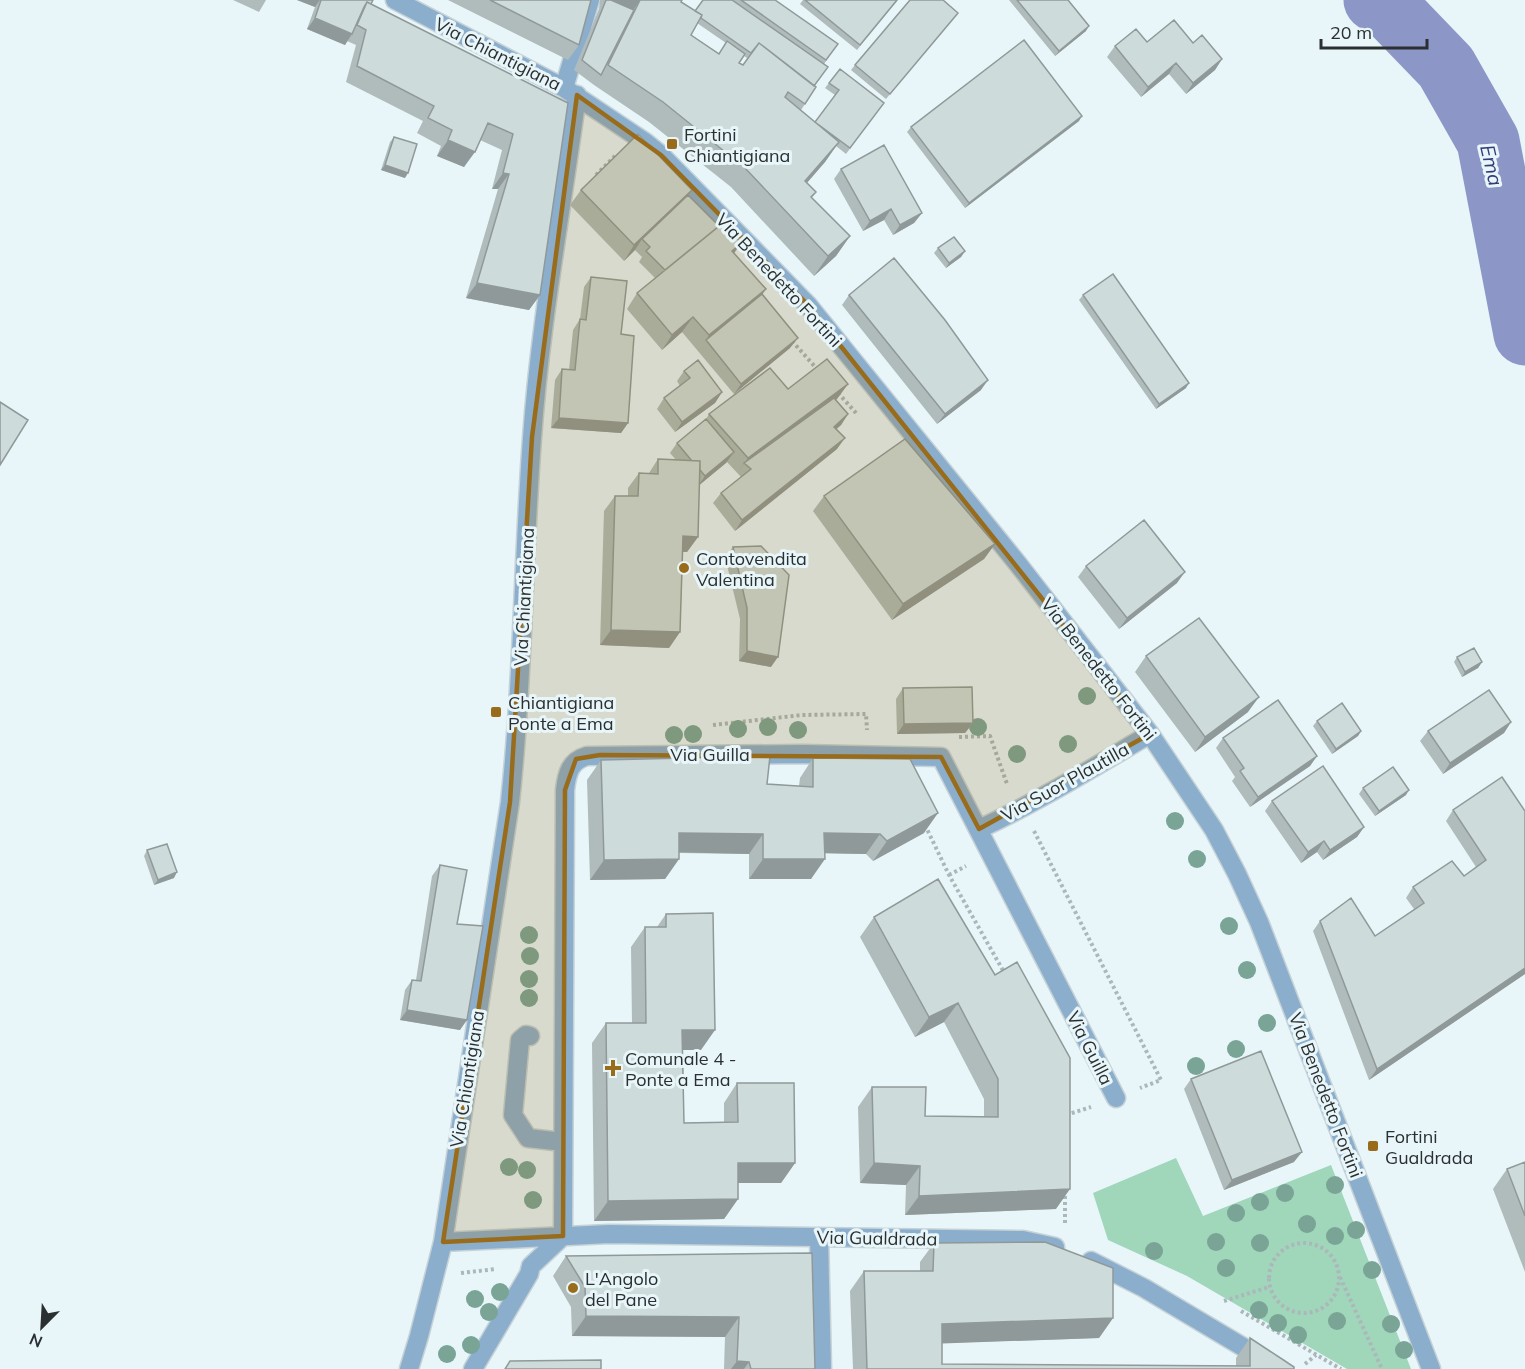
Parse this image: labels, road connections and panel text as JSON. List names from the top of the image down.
{
  "streets": {
    "street": [
      "Via Chiantigiana",
      "Via Benedetto Fortini",
      "Via Guilla",
      "Via Suor Plautilla",
      "Via Gualdrada"
    ]
  },
  "crossings": [
    ["Via Chiantigiana", "Via Benedetto Fortini"],
    ["Via Chiantigiana", "Via Gualdrada"],
    ["Via Benedetto Fortini", "Via Suor Plautilla"],
    ["Via Guilla", "Via Suor Plautilla"],
    ["Via Guilla", "Via Gualdrada"]
  ],
  "water": ["Ema"],
  "places": {
    "transit": ["Fortini Chiantigiana", "Chiantigiana Ponte a Ema", "Fortini Gualdrada"],
    "other": ["Contovendita Valentina", "L'Angolo del Pane"],
    "health": ["Comunale 4 - Ponte a Ema"]
  },
  "scale_bar": "20 m",
  "north": "bottom left"
}
